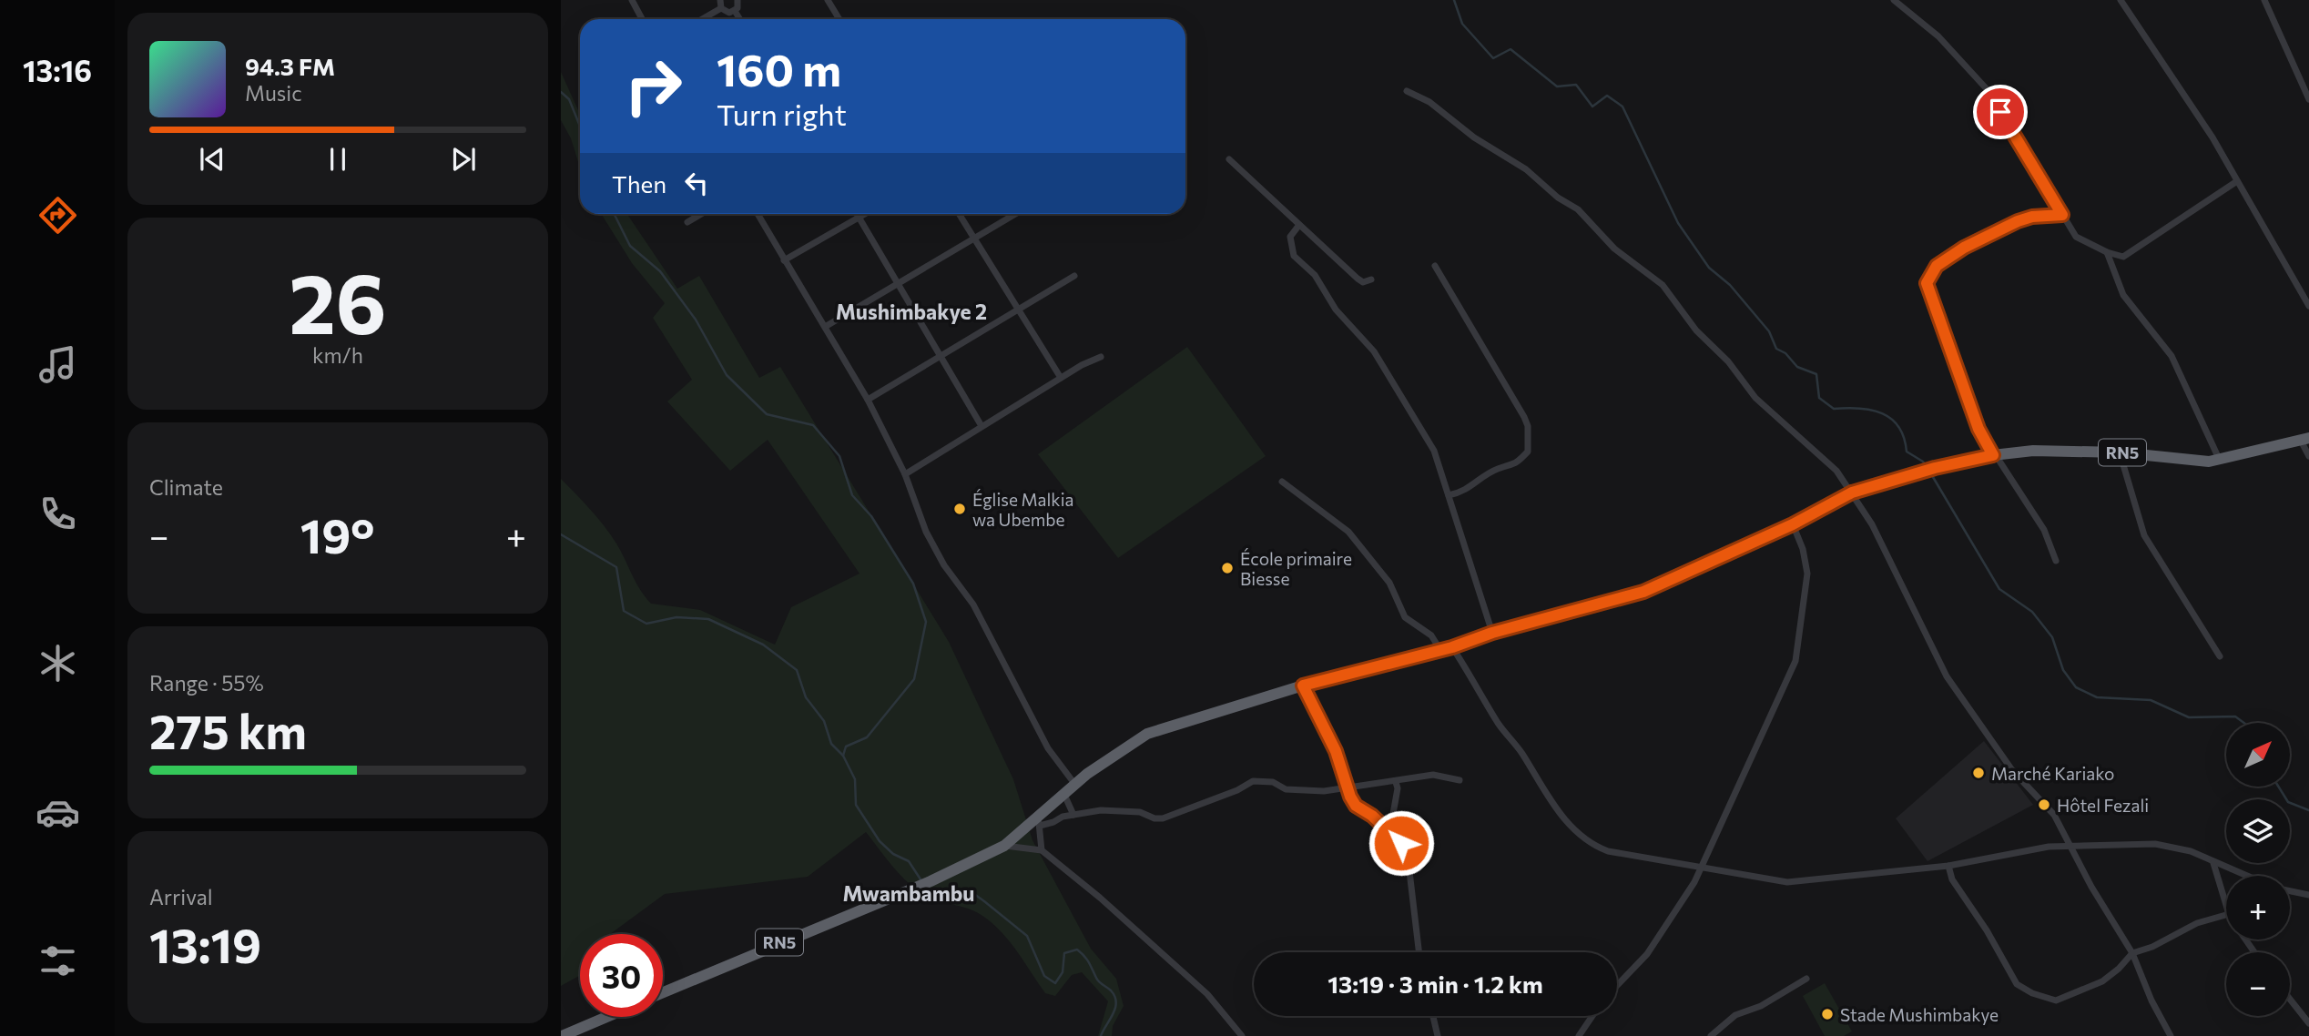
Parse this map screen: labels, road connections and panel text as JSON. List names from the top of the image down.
{
  "streets": {
    "highway": ["RN5"]
  },
  "districts": ["Mushimbakye 2", "Mwambambu"],
  "places": [
    "Église Malkia wa Ubembe",
    "École primaire Biesse",
    "Marché Kariako",
    "Hôtel Fezali",
    "Stade Mushimbakye"
  ],
  "north": "top right",
  "page": {
    "tabs": "13:16",
    "turn": ["160 m", "Turn right"],
    "song": ["94.3 FM", "Music"],
    "then": "Then",
    "tile": [
      ["26", "km/h"],
      "Climate",
      ["Range · 55%", "275 km"],
      ["Arrival", "13:19"]
    ],
    "heat": ["−", "19°", "+"],
    "map_buttons": ["+", "−"],
    "limit": "30",
    "trip": "13:19 · 3 min · 1.2 km"
  }
}
